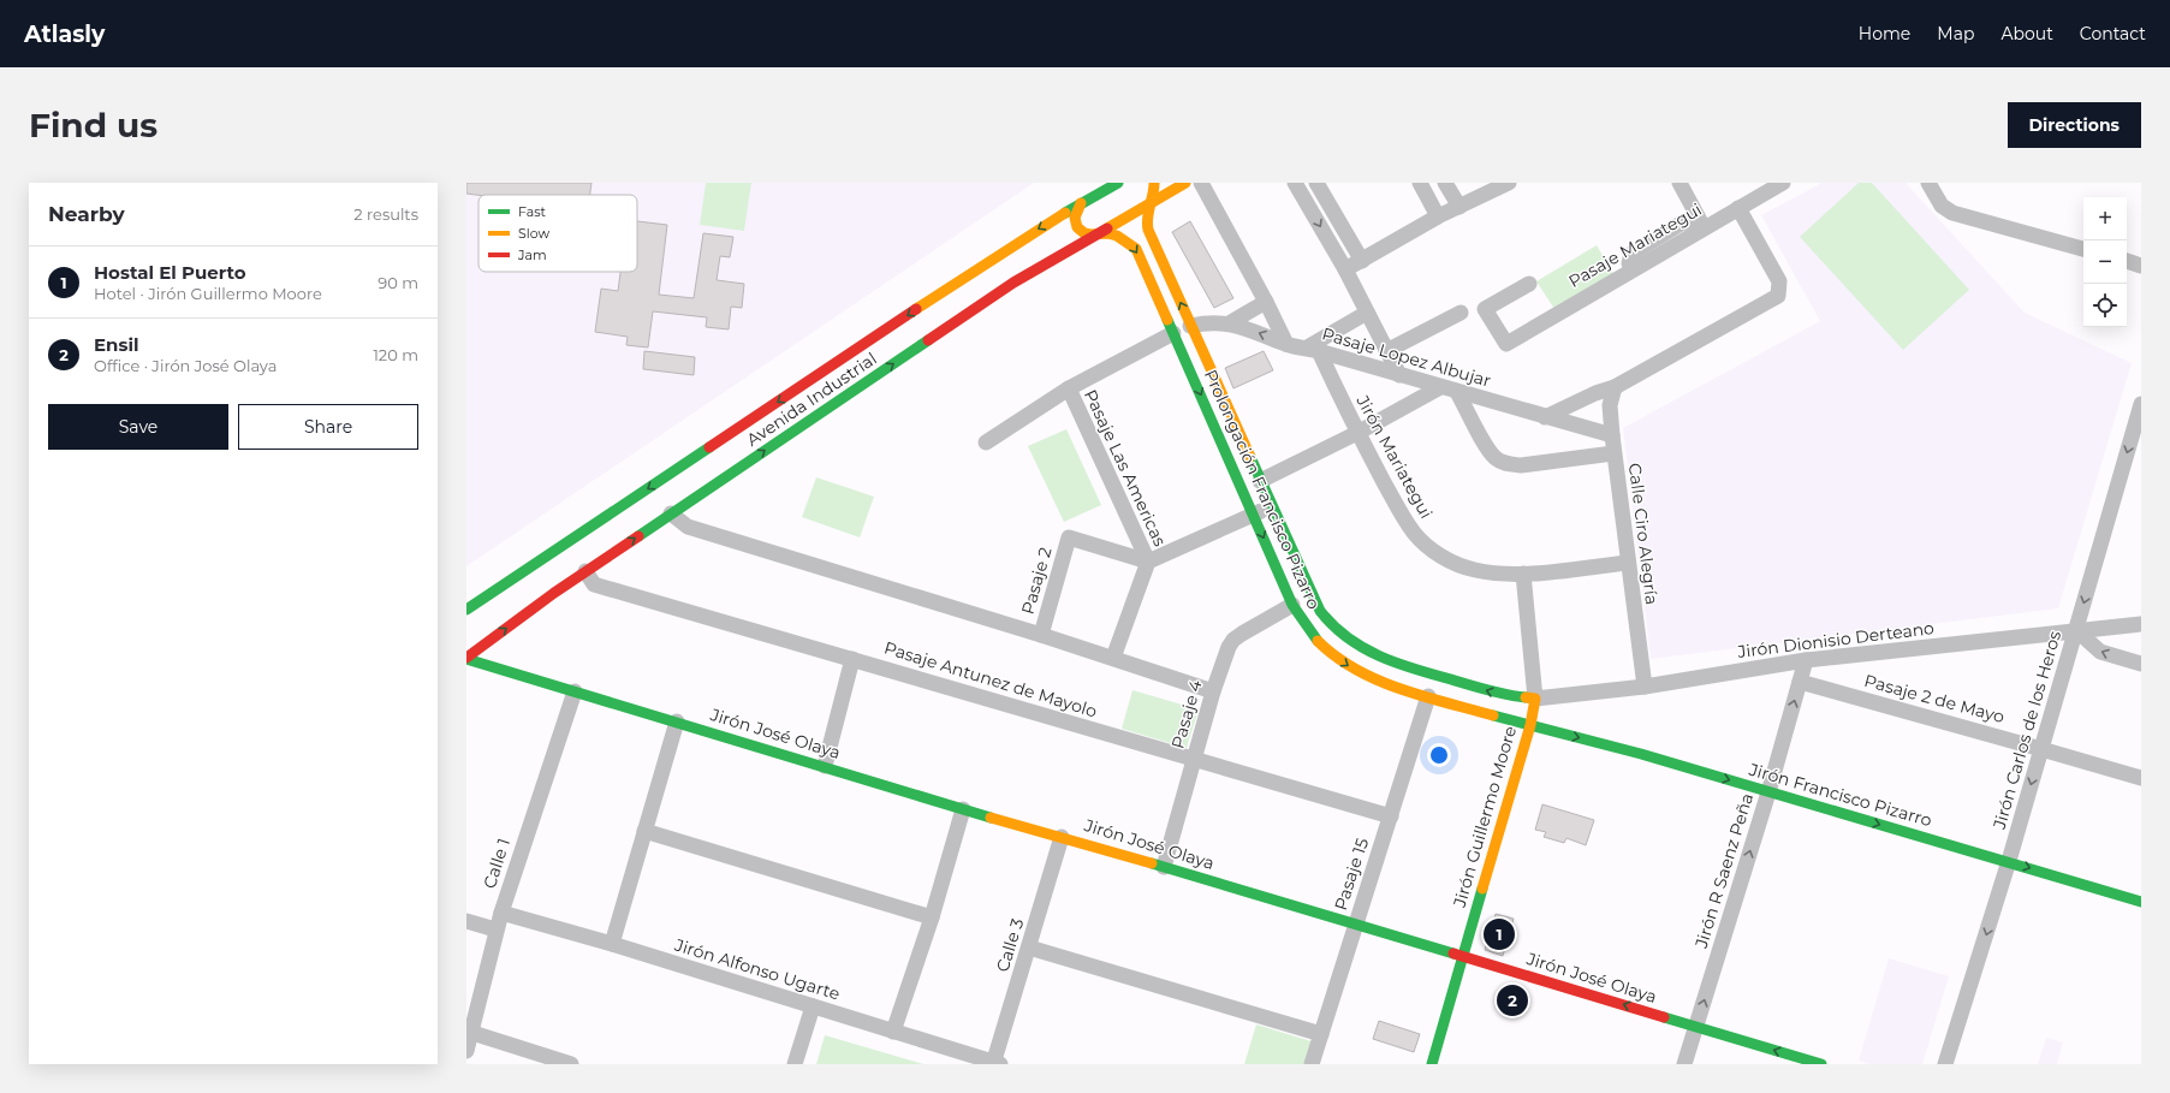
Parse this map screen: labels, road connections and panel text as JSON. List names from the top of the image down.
{
  "streets": {
    "main road": [
      "Avenida Industrial",
      "Prolongación Francisco Pizarro",
      "Jirón José Olaya",
      "Jirón Francisco Pizarro",
      "Jirón Guillermo Moore"
    ],
    "street": [
      "Pasaje Mariategui",
      "Pasaje Lopez Albujar",
      "Jirón Mariategui",
      "Pasaje Las Americas",
      "Calle Ciro Alegría",
      "Pasaje 2",
      "Jirón Dionisio Derteano",
      "Pasaje Antunez de Mayolo",
      "Pasaje 2 de Mayo",
      "Pasaje 4",
      "Jirón Carlos de los Heros",
      "Calle 1",
      "Jirón R Saenz Peña",
      "Pasaje 15",
      "Calle 3",
      "Jirón Alfonso Ugarte"
    ]
  },
  "crossings": [
    ["Pasaje Lopez Albujar", "Jirón Mariategui"],
    ["Pasaje Lopez Albujar", "Prolongación Francisco Pizarro"],
    ["Pasaje Lopez Albujar", "Calle Ciro Alegría"],
    ["Avenida Industrial", "Prolongación Francisco Pizarro"],
    ["Avenida Industrial", "Pasaje Antunez de Mayolo"],
    ["Avenida Industrial", "Jirón José Olaya"],
    ["Jirón Mariategui", "Calle Ciro Alegría"],
    ["Jirón Mariategui", "Jirón Guillermo Moore"],
    ["Pasaje Las Americas", "Pasaje 2"],
    ["Prolongación Francisco Pizarro", "Jirón Dionisio Derteano"],
    ["Prolongación Francisco Pizarro", "Pasaje 4"],
    ["Prolongación Francisco Pizarro", "Jirón Francisco Pizarro"],
    ["Prolongación Francisco Pizarro", "Jirón Guillermo Moore"],
    ["Prolongación Francisco Pizarro", "Pasaje 15"],
    ["Calle Ciro Alegría", "Jirón Dionisio Derteano"],
    ["Jirón Dionisio Derteano", "Jirón Carlos de los Heros"],
    ["Jirón Dionisio Derteano", "Jirón Guillermo Moore"],
    ["Jirón Dionisio Derteano", "Jirón R Saenz Peña"],
    ["Pasaje Antunez de Mayolo", "Pasaje 4"],
    ["Pasaje Antunez de Mayolo", "Pasaje 15"],
    ["Pasaje 2 de Mayo", "Jirón Carlos de los Heros"],
    ["Pasaje 2 de Mayo", "Jirón R Saenz Peña"],
    ["Pasaje 4", "Jirón José Olaya"],
    ["Jirón Carlos de los Heros", "Jirón Francisco Pizarro"],
    ["Jirón José Olaya", "Jirón Guillermo Moore"],
    ["Jirón José Olaya", "Calle 1"],
    ["Jirón José Olaya", "Jirón R Saenz Peña"],
    ["Jirón José Olaya", "Pasaje 15"],
    ["Jirón José Olaya", "Calle 3"],
    ["Jirón Francisco Pizarro", "Jirón Guillermo Moore"],
    ["Jirón Francisco Pizarro", "Jirón R Saenz Peña"],
    ["Calle 1", "Jirón Alfonso Ugarte"],
    ["Calle 3", "Jirón Alfonso Ugarte"]
  ],
  "one_way": ["Jirón Carlos de los Heros", "Jirón Francisco Pizarro", "Jirón R Saenz Peña"],
  "legend": ["Fast", "Slow", "Jam"],
  "page": {
    "header": "Atlasly",
    "nav": [
      "Home",
      "Map",
      "About",
      "Contact"
    ],
    "buttons": [
      "Directions",
      ["Save", "Share"]
    ],
    "title": "Find us",
    "heading": ["Nearby", "2 results"],
    "map_buttons": ["+", "−"],
    "list": [
      {
        "mark": "1",
        "name": "Hostal El Puerto",
        "note": "Hotel · Jirón Guillermo Moore",
        "value": "90 m"
      },
      {
        "mark": "2",
        "name": "Ensil",
        "note": "Office · Jirón José Olaya",
        "value": "120 m"
      }
    ],
    "pins": ["1", "2"]
  }
}
